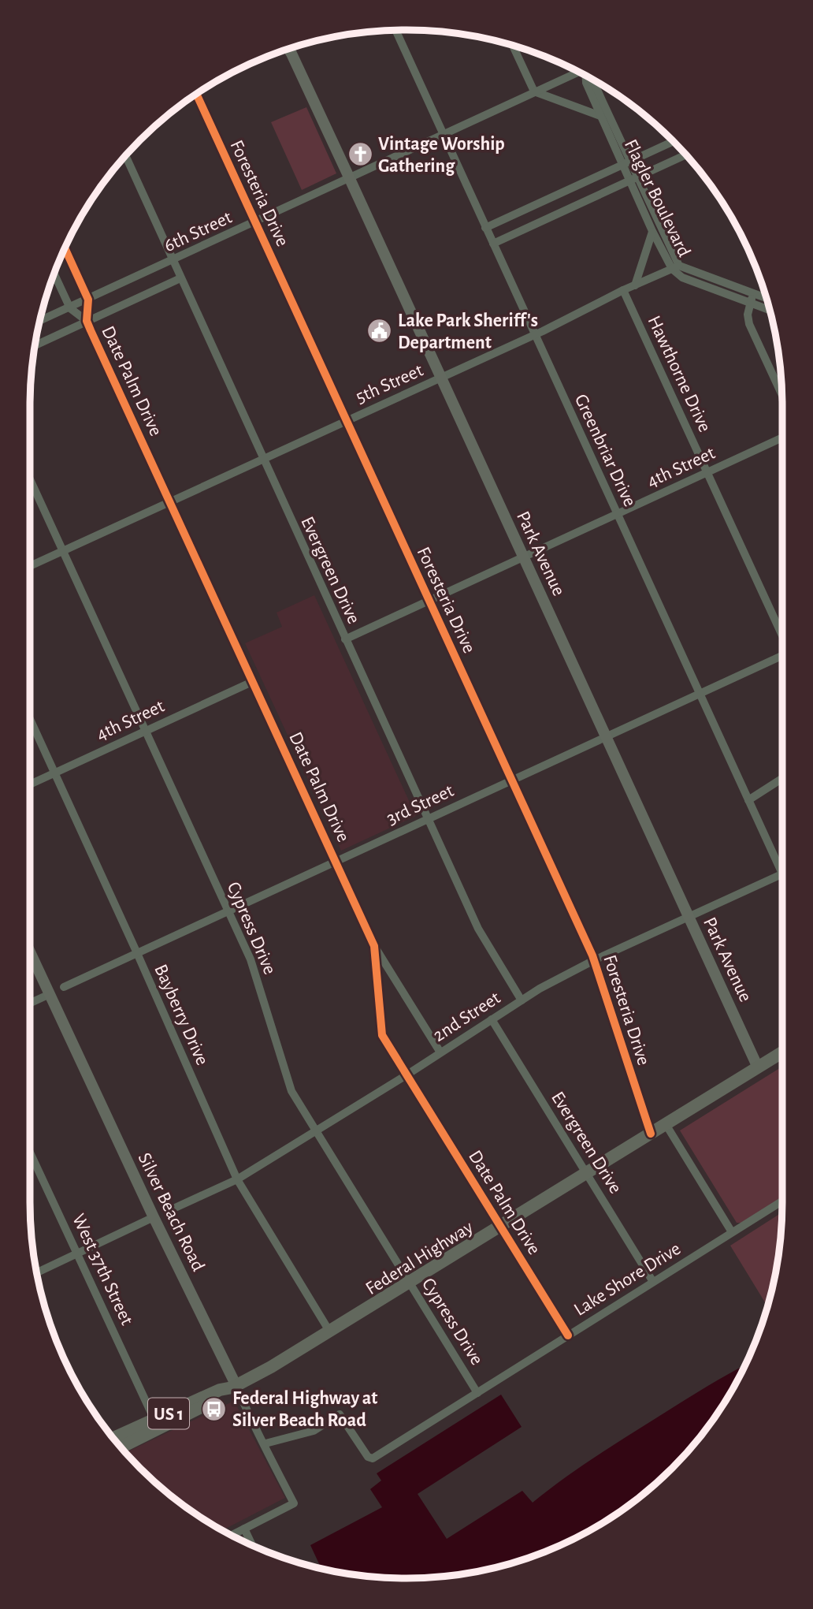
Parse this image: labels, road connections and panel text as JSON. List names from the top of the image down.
{
  "streets": {
    "main road": ["Federal Highway", "US 1"],
    "street": [
      "Foresteria Drive",
      "Flagler Boulevard",
      "6th Street",
      "Hawthorne Drive",
      "Date Palm Drive",
      "5th Street",
      "Greenbriar Drive",
      "4th Street",
      "Park Avenue",
      "Evergreen Drive",
      "3rd Street",
      "Cypress Drive",
      "Bayberry Drive",
      "2nd Street",
      "Silver Beach Road",
      "West 37th Street",
      "Lake Shore Drive"
    ]
  },
  "crossings": [
    ["Foresteria Drive", "6th Street"],
    ["Foresteria Drive", "5th Street"],
    ["Foresteria Drive", "4th Street"],
    ["Foresteria Drive", "3rd Street"],
    ["Foresteria Drive", "2nd Street"],
    ["Foresteria Drive", "Federal Highway"],
    ["Flagler Boulevard", "5th Street"],
    ["6th Street", "Date Palm Drive"],
    ["6th Street", "Greenbriar Drive"],
    ["6th Street", "Park Avenue"],
    ["6th Street", "Evergreen Drive"],
    ["Hawthorne Drive", "5th Street"],
    ["Hawthorne Drive", "4th Street"],
    ["Date Palm Drive", "5th Street"],
    ["Date Palm Drive", "4th Street"],
    ["Date Palm Drive", "3rd Street"],
    ["Date Palm Drive", "2nd Street"],
    ["Date Palm Drive", "Federal Highway"],
    ["Date Palm Drive", "Lake Shore Drive"],
    ["5th Street", "Greenbriar Drive"],
    ["5th Street", "Park Avenue"],
    ["5th Street", "Evergreen Drive"],
    ["5th Street", "Cypress Drive"],
    ["Greenbriar Drive", "4th Street"],
    ["Greenbriar Drive", "3rd Street"],
    ["4th Street", "Park Avenue"],
    ["4th Street", "Evergreen Drive"],
    ["4th Street", "Cypress Drive"],
    ["4th Street", "Bayberry Drive"],
    ["Park Avenue", "3rd Street"],
    ["Park Avenue", "2nd Street"],
    ["Park Avenue", "Federal Highway"],
    ["Evergreen Drive", "3rd Street"],
    ["Evergreen Drive", "2nd Street"],
    ["Evergreen Drive", "Federal Highway"],
    ["Evergreen Drive", "Lake Shore Drive"],
    ["3rd Street", "Cypress Drive"],
    ["3rd Street", "Bayberry Drive"],
    ["Cypress Drive", "2nd Street"],
    ["Cypress Drive", "Federal Highway"],
    ["Cypress Drive", "Lake Shore Drive"],
    ["Bayberry Drive", "2nd Street"],
    ["Bayberry Drive", "Federal Highway"],
    ["Silver Beach Road", "Federal Highway"],
    ["Silver Beach Road", "Lake Shore Drive"],
    ["Silver Beach Road", "US 1"],
    ["Federal Highway", "US 1"],
    ["West 37th Street", "US 1"]
  ],
  "places": {
    "church": ["Vintage Worship Gathering"],
    "public building": ["Lake Park Sheriff's Department"],
    "bus stop": ["Federal Highway at Silver Beach Road"]
  }
}
